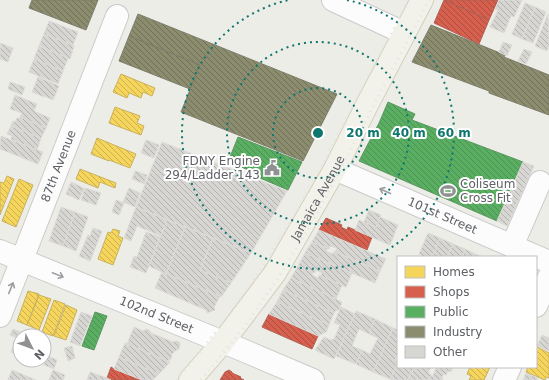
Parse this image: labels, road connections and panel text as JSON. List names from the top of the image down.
{
  "streets": {
    "main road": ["Jamaica Avenue"],
    "street": ["87th Avenue", "101st Street", "102nd Street"]
  },
  "crossings": [
    ["87th Avenue", "102nd Street"],
    ["Jamaica Avenue", "101st Street"],
    ["Jamaica Avenue", "102nd Street"]
  ],
  "one_way": ["101st Street", "102nd Street"],
  "places": {
    "public building": ["FDNY Engine 294/Ladder 143"],
    "sports": ["Coliseum Cross Fit"]
  },
  "legend": [
    "Homes",
    "Shops",
    "Public",
    "Industry",
    "Other"
  ],
  "north": "bottom right",
  "rings": ["20 m", "40 m", "60 m"]
}
